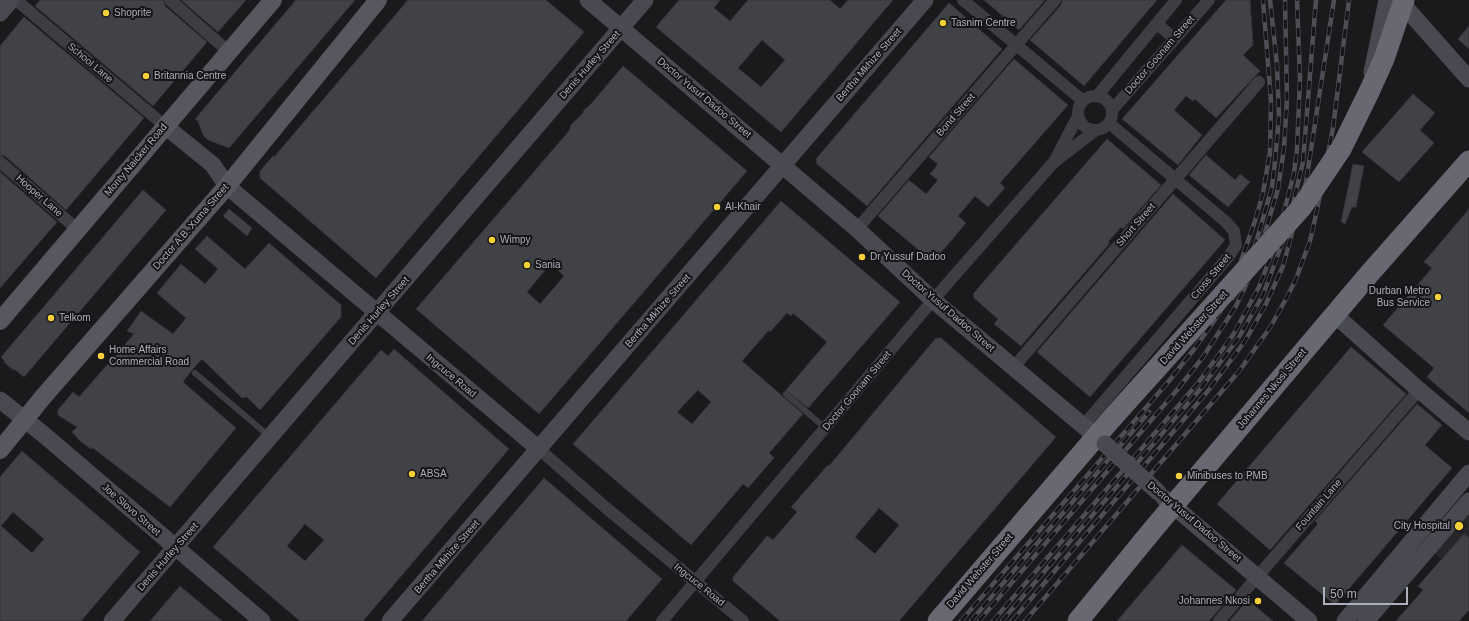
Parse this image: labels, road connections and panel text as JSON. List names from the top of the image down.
{
  "streets": {
    "highway": ["David Webster Street", "Johannes Nkosi Street"],
    "main road": ["Monty Naicker Road", "Doctor A.B. Xuma Street"],
    "street": [
      "Doctor Goonam Street",
      "School Lane",
      "Denis Hurley Street",
      "Bertha Mkhize Street",
      "Doctor Yusuf Dadoo Street",
      "Bond Street",
      "Hooper Lane",
      "Short Street",
      "Cross Street",
      "Ingcuce Road",
      "Fountain Lane",
      "Joe Slovo Street"
    ]
  },
  "crossings": [
    ["Doctor Goonam Street", "Doctor Yusuf Dadoo Street"],
    ["Doctor Goonam Street", "Cross Street"],
    ["Doctor Goonam Street", "Ingcuce Road"],
    ["School Lane", "Monty Naicker Road"],
    ["School Lane", "Ingcuce Road"],
    ["Denis Hurley Street", "Doctor Yusuf Dadoo Street"],
    ["Denis Hurley Street", "Ingcuce Road"],
    ["Denis Hurley Street", "Joe Slovo Street"],
    ["Bertha Mkhize Street", "Doctor Yusuf Dadoo Street"],
    ["Bertha Mkhize Street", "Ingcuce Road"],
    ["Doctor Yusuf Dadoo Street", "Bond Street"],
    ["Doctor Yusuf Dadoo Street", "Short Street"],
    ["Doctor Yusuf Dadoo Street", "Cross Street"],
    ["Doctor Yusuf Dadoo Street", "David Webster Street"],
    ["Doctor Yusuf Dadoo Street", "Johannes Nkosi Street"],
    ["Doctor Yusuf Dadoo Street", "Fountain Lane"],
    ["Monty Naicker Road", "Hooper Lane"],
    ["Monty Naicker Road", "Ingcuce Road"],
    ["Short Street", "Cross Street"],
    ["Doctor A.B. Xuma Street", "Ingcuce Road"],
    ["Doctor A.B. Xuma Street", "Joe Slovo Street"],
    ["Cross Street", "David Webster Street"]
  ],
  "places": [
    "Shoprite",
    "Tasnim Centre",
    "Britannia Centre",
    "Al-Khair",
    "Wimpy",
    "Dr Yussuf Dadoo",
    "Sania",
    "Durban Metro Bus Service",
    "Telkom",
    "Home Affairs Commercial Road",
    "ABSA",
    "Minibuses to PMB",
    "City Hospital",
    "Johannes Nkosi"
  ],
  "scale_bar": "50 m"
}
